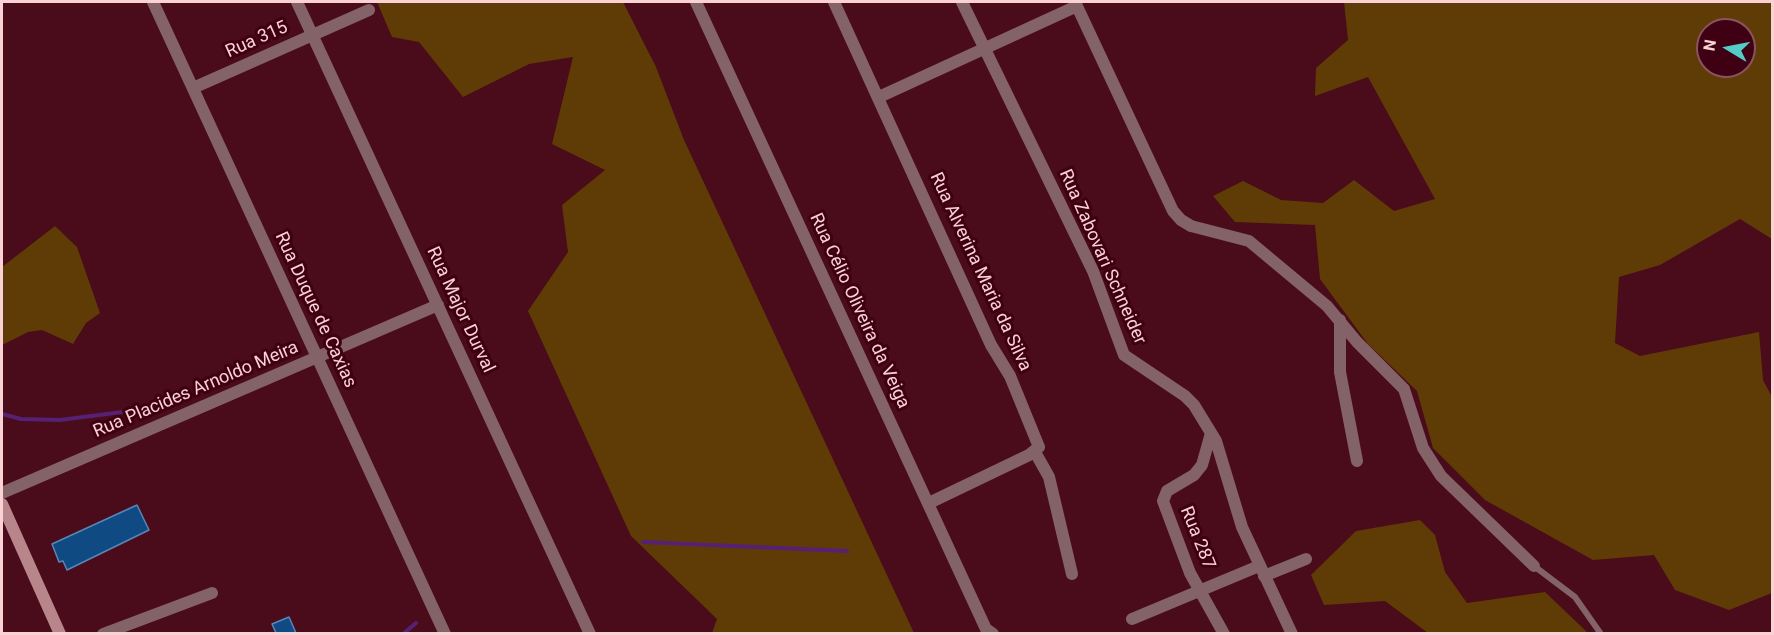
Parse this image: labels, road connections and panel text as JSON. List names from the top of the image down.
{
  "streets": {
    "street": [
      "Rua 315",
      "Rua Zabovari Schneider",
      "Rua Alverina Maria da Silva",
      "Rua Duque de Caxias",
      "Rua Major Durval",
      "Rua Célio Oliveira da Veiga",
      "Rua Placides Arnoldo Meira",
      "Rua 287"
    ]
  },
  "crossings": [
    ["Rua 315", "Rua Duque de Caxias"],
    ["Rua 315", "Rua Major Durval"],
    ["Rua Zabovari Schneider", "Rua 287"],
    ["Rua Duque de Caxias", "Rua Placides Arnoldo Meira"],
    ["Rua Major Durval", "Rua Placides Arnoldo Meira"]
  ],
  "north": "left"
}
